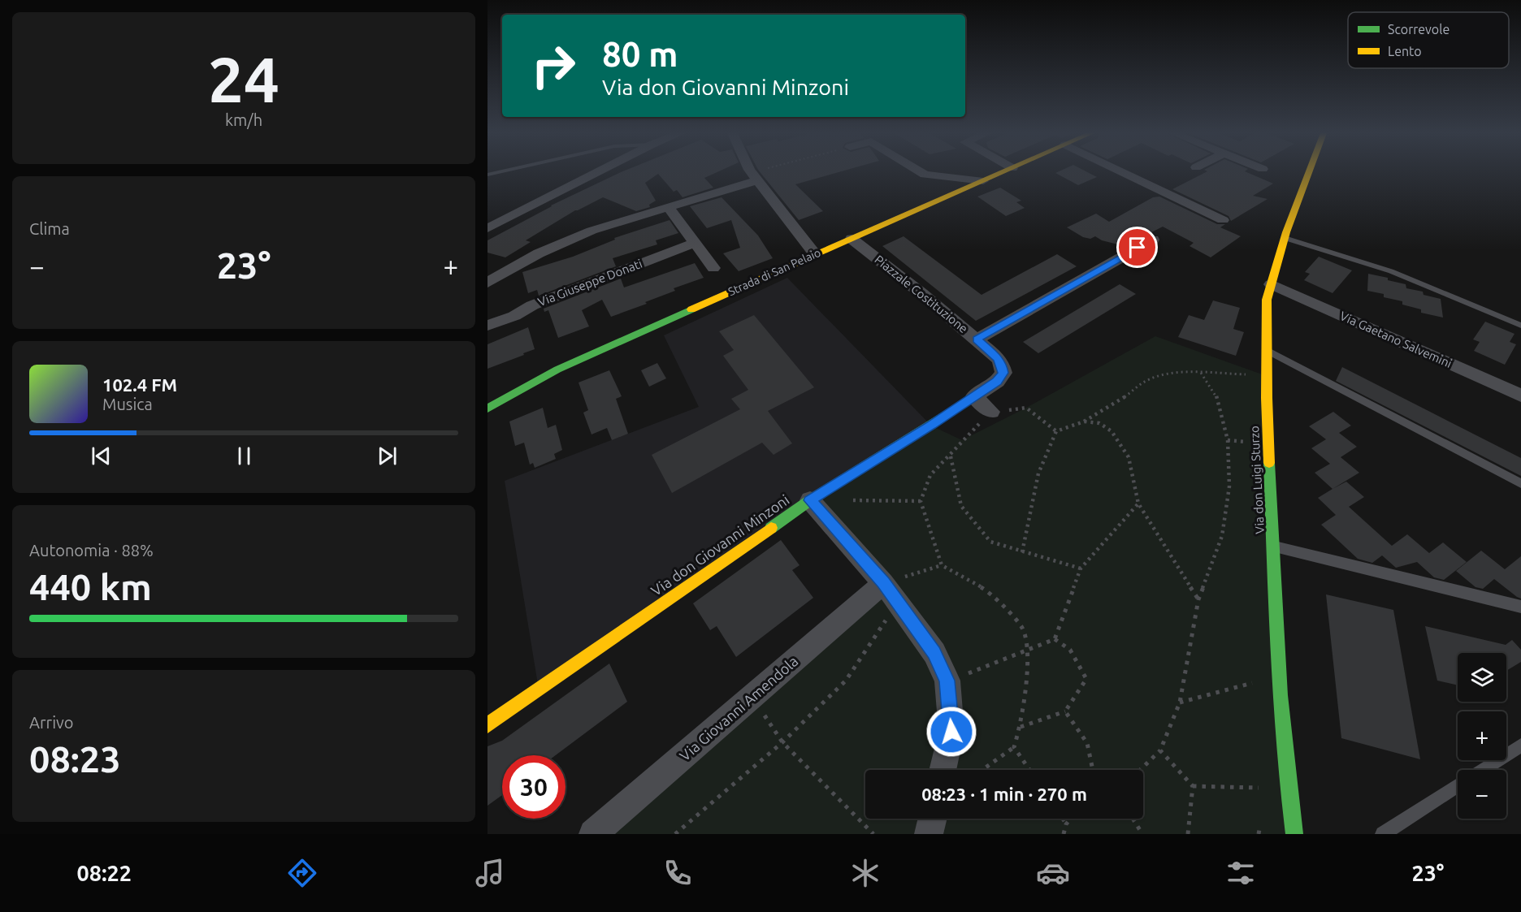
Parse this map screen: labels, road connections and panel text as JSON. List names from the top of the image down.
{
  "streets": {
    "street": [
      "Strada di San Pelaio",
      "Via Giuseppe Donati",
      "Piazzale Costituzione",
      "Via Gaetano Salvemini",
      "Via don Luigi Sturzo",
      "Via don Giovanni Minzoni",
      "Via Giovanni Amendola"
    ]
  },
  "crossings": [
    ["Strada di San Pelaio", "Piazzale Costituzione"],
    ["Piazzale Costituzione", "Via don Giovanni Minzoni"],
    ["Via Gaetano Salvemini", "Via don Luigi Sturzo"]
  ],
  "legend": ["Scorrevole", "Lento"],
  "page": {
    "tile": [
      ["24", "km/h"],
      "Clima",
      ["Autonomia · 88%", "440 km"],
      ["Arrivo", "08:23"]
    ],
    "turn": ["80 m", "Via don Giovanni Minzoni"],
    "heat": ["−", "23°", "+"],
    "song": ["102.4 FM", "Musica"],
    "map_buttons": ["+", "−"],
    "limit": "30",
    "trip": "08:23 · 1 min · 270 m",
    "tabs": ["08:22", "23°"]
  }
}
